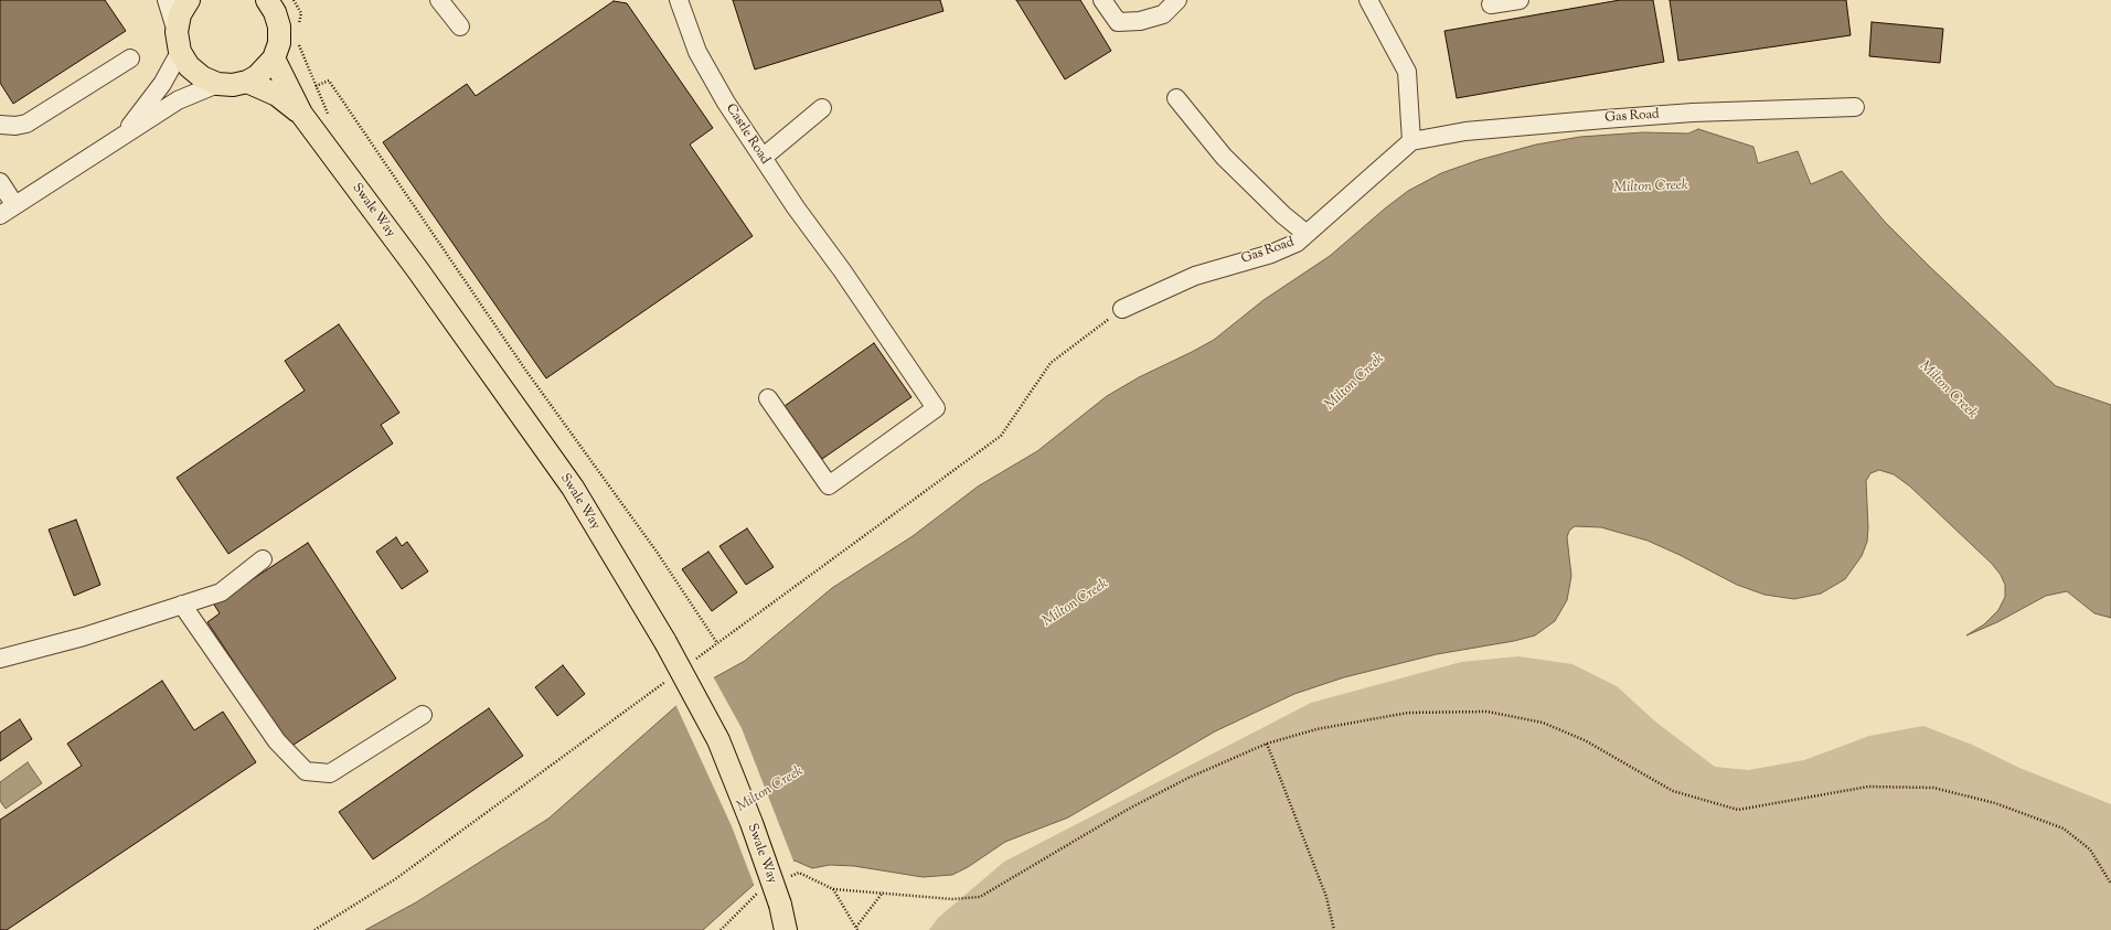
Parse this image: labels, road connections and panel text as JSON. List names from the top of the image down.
{
  "streets": {
    "main road": ["Swale Way"],
    "street": ["Gas Road", "Castle Road"]
  },
  "water": ["Milton Creek"]
}
